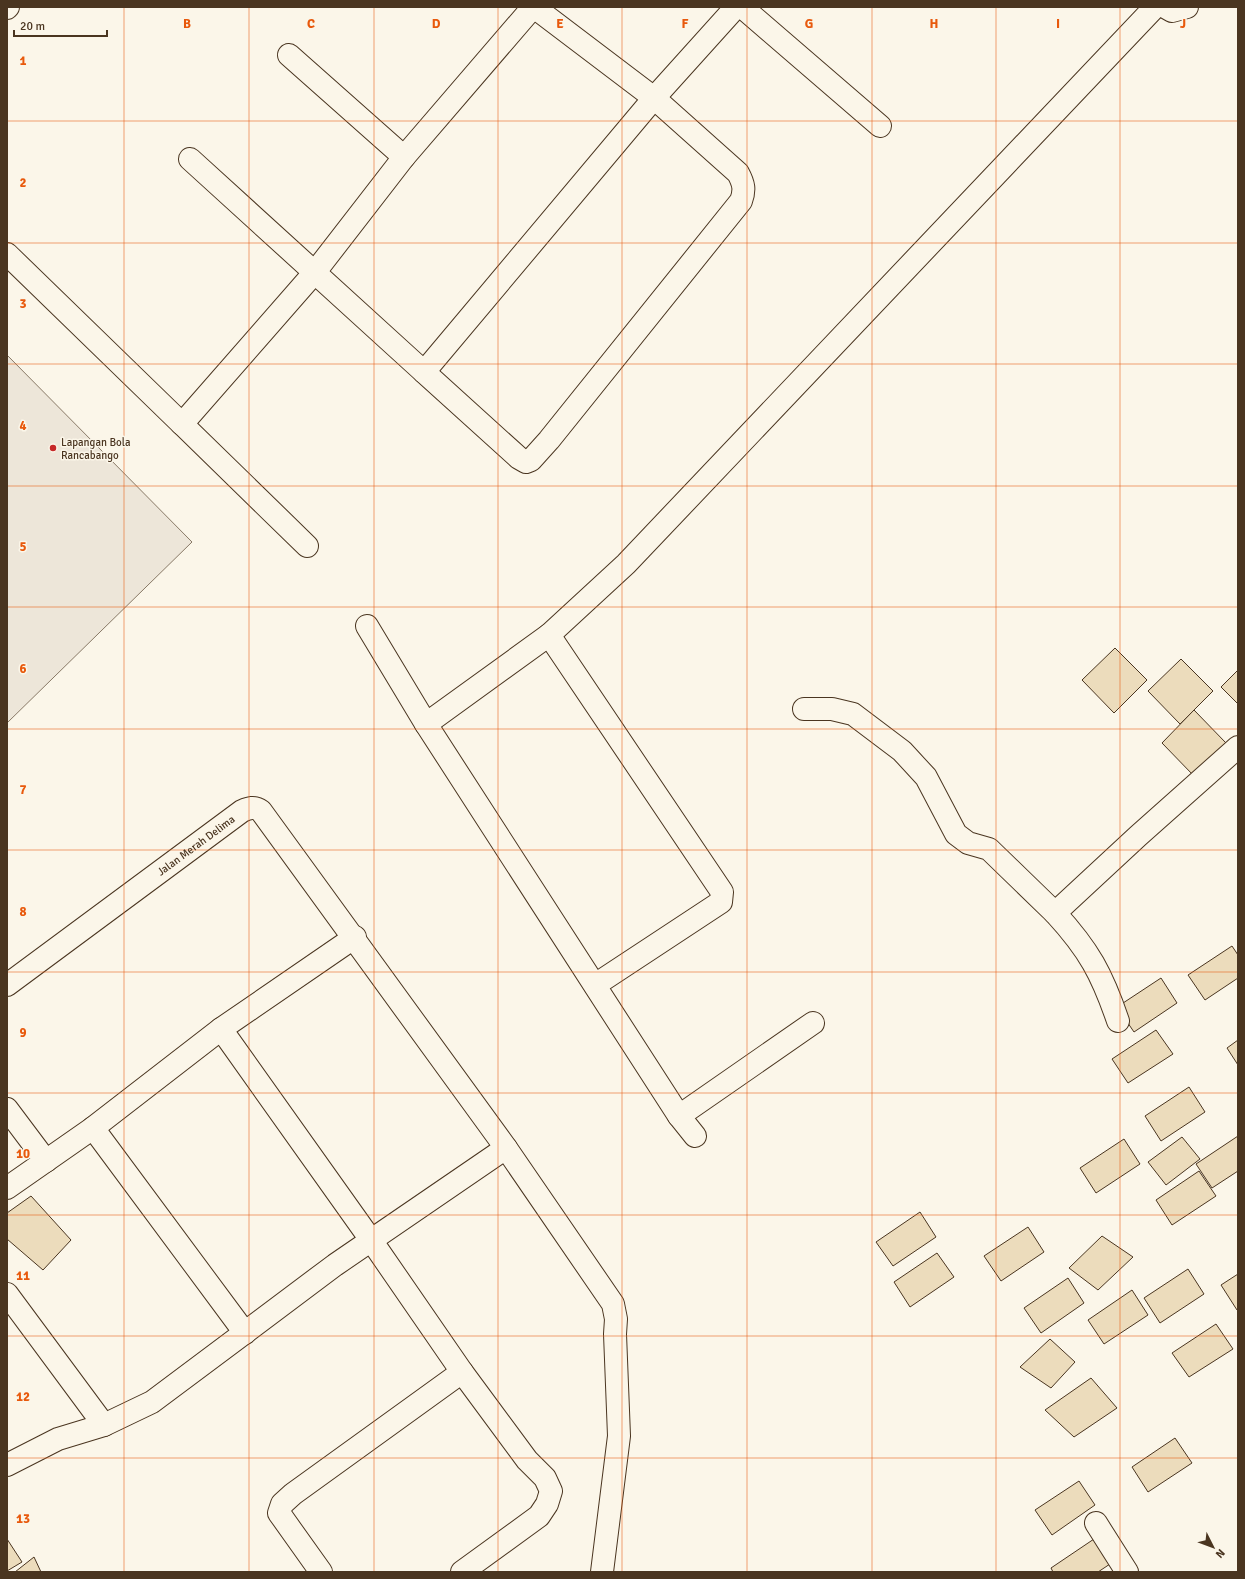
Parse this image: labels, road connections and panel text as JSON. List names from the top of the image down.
{
  "streets": {
    "street": ["Jalan Merah Delima"]
  },
  "places": ["Lapangan Bola Rancabango"],
  "scale_bar": "20 m",
  "north": "bottom right",
  "grid": {
    "columns": [
      "B",
      "C",
      "D",
      "E",
      "F",
      "G",
      "H",
      "I",
      "J"
    ],
    "rows": [
      "1",
      "2",
      "3",
      "4",
      "5",
      "6",
      "7",
      "8",
      "9",
      "10",
      "11",
      "12",
      "13"
    ]
  }
}
